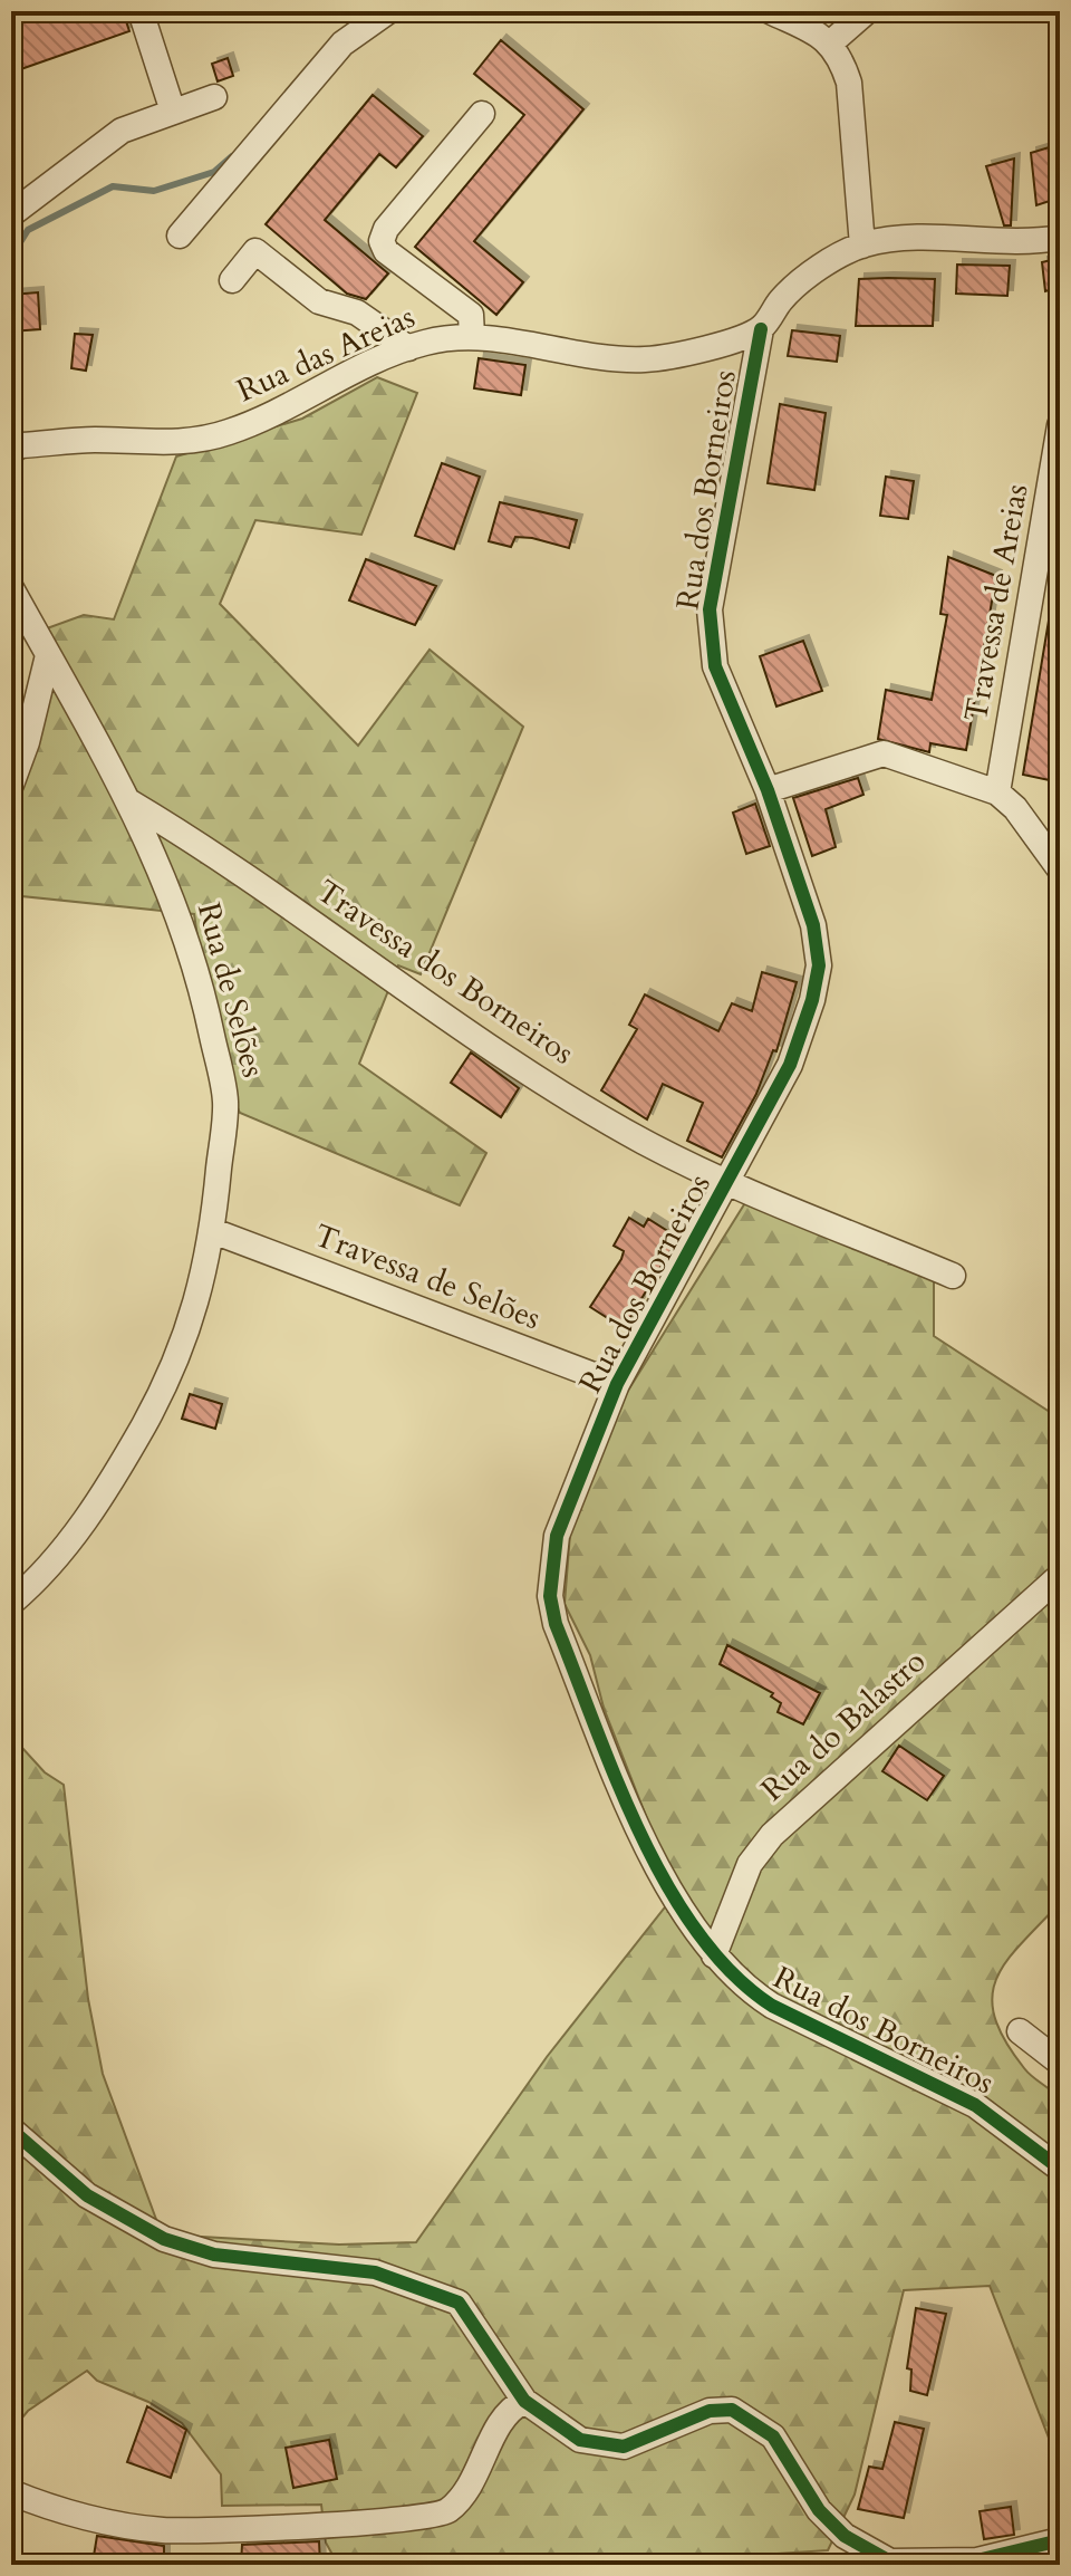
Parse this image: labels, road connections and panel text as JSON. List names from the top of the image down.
{
  "streets": {
    "street": [
      "Rua das Areias",
      "Rua dos Borneiros",
      "Travessa de Areias",
      "Travessa dos Borneiros",
      "Rua de Selões",
      "Travessa de Selões",
      "Rua do Balastro"
    ]
  },
  "crossings": [
    ["Rua das Areias", "Rua dos Borneiros"],
    ["Rua dos Borneiros", "Travessa dos Borneiros"],
    ["Rua dos Borneiros", "Travessa de Selões"],
    ["Rua dos Borneiros", "Rua do Balastro"],
    ["Travessa dos Borneiros", "Rua de Selões"],
    ["Rua de Selões", "Travessa de Selões"]
  ]
}
